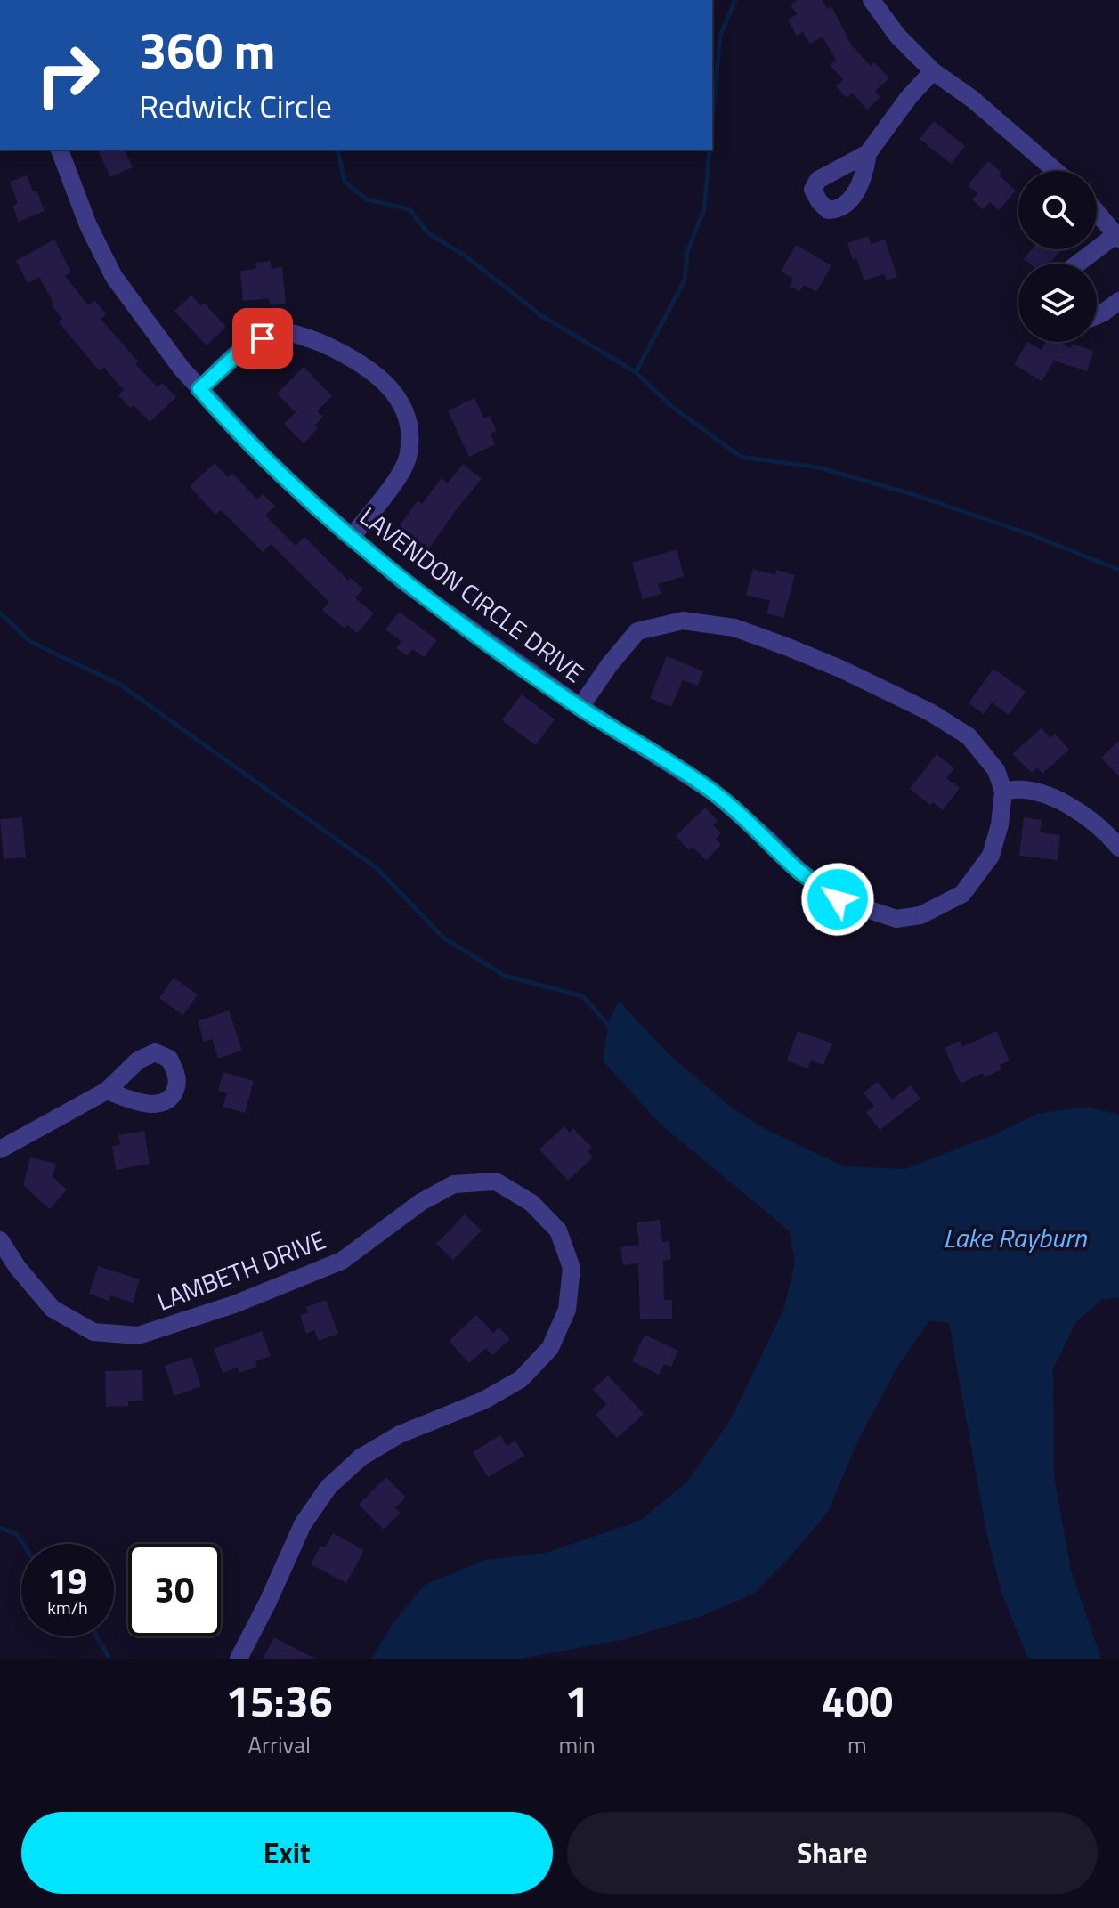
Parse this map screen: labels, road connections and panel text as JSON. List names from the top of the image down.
{
  "streets": {
    "street": ["LAVENDON CIRCLE DRIVE", "LAMBETH DRIVE"]
  },
  "water": ["Lake Rayburn"],
  "page": {
    "turn": ["360 m", "Redwick Circle"],
    "speed": "19 km/h",
    "limit": "30",
    "eta": [
      "15:36",
      "Arrival",
      "1",
      "min",
      "400",
      "m"
    ],
    "buttons": ["Exit", "Share"]
  }
}
